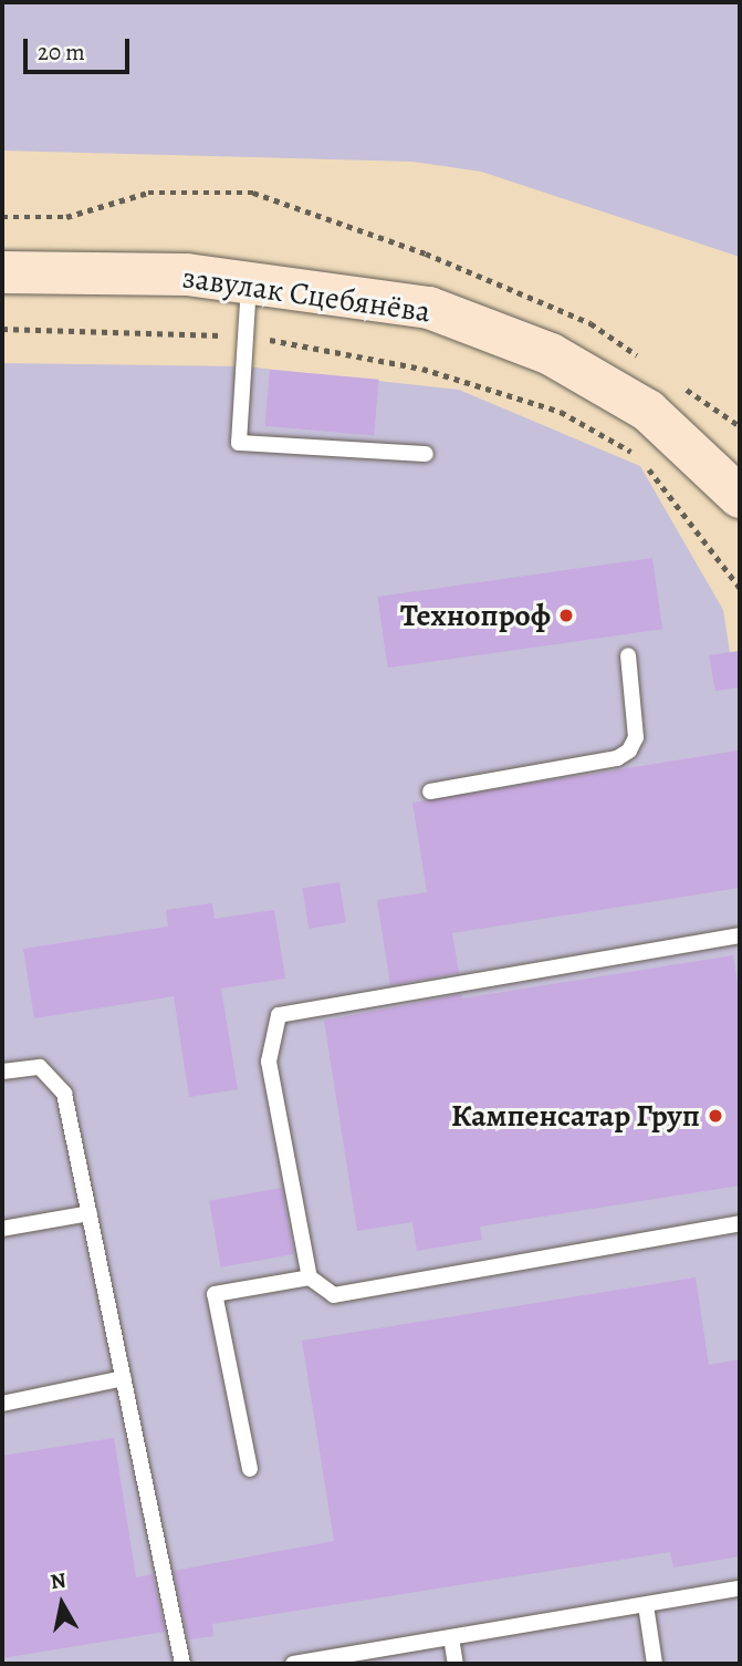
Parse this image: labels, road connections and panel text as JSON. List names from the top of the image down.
{
  "streets": {
    "street": ["завулак Сцебянёва"]
  },
  "places": ["Технопроф", "Кампенсатар Груп"],
  "scale_bar": "20 m",
  "north": "top"
}
